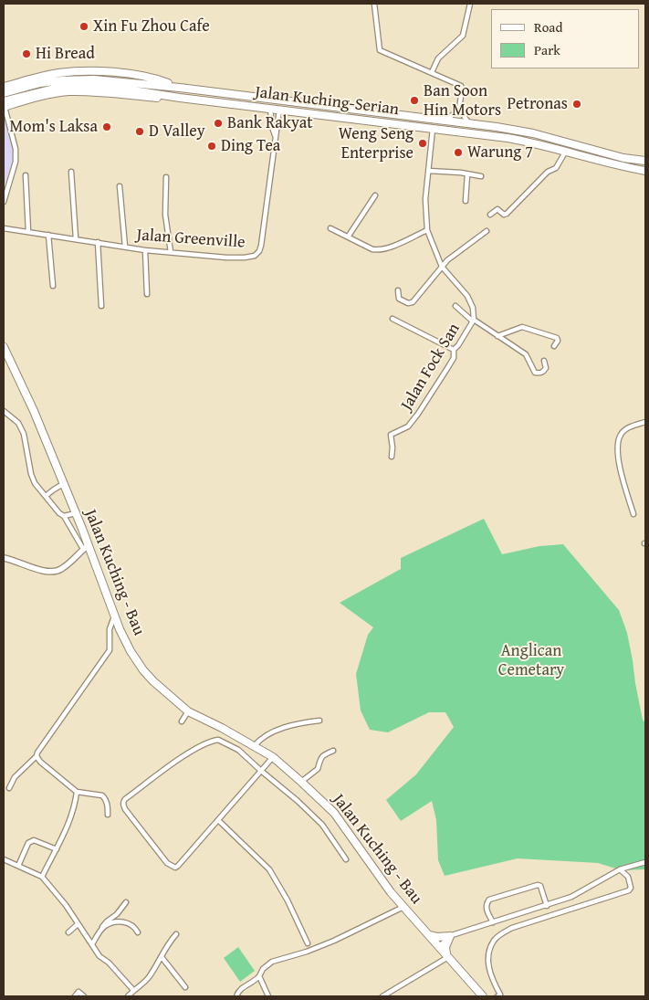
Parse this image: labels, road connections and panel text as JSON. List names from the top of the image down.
{
  "streets": {
    "main road": ["Jalan Kuching-Serian", "Jalan Kuching - Bau"],
    "street": ["Jalan Greenville", "Jalan Fock San"]
  },
  "crossings": [
    ["Jalan Kuching-Serian", "Jalan Greenville"],
    ["Jalan Kuching-Serian", "Jalan Fock San"]
  ],
  "parks": ["Anglican Cemetary"],
  "places": [
    "Xin Fu Zhou Cafe",
    "Hi Bread",
    "Ban Soon Hin Motors",
    "Petronas",
    "Bank Rakyat",
    "Mom's Laksa",
    "D Valley",
    "Weng Seng Enterprise",
    "Ding Tea",
    "Warung 7"
  ],
  "legend": ["Road", "Park"]
}
